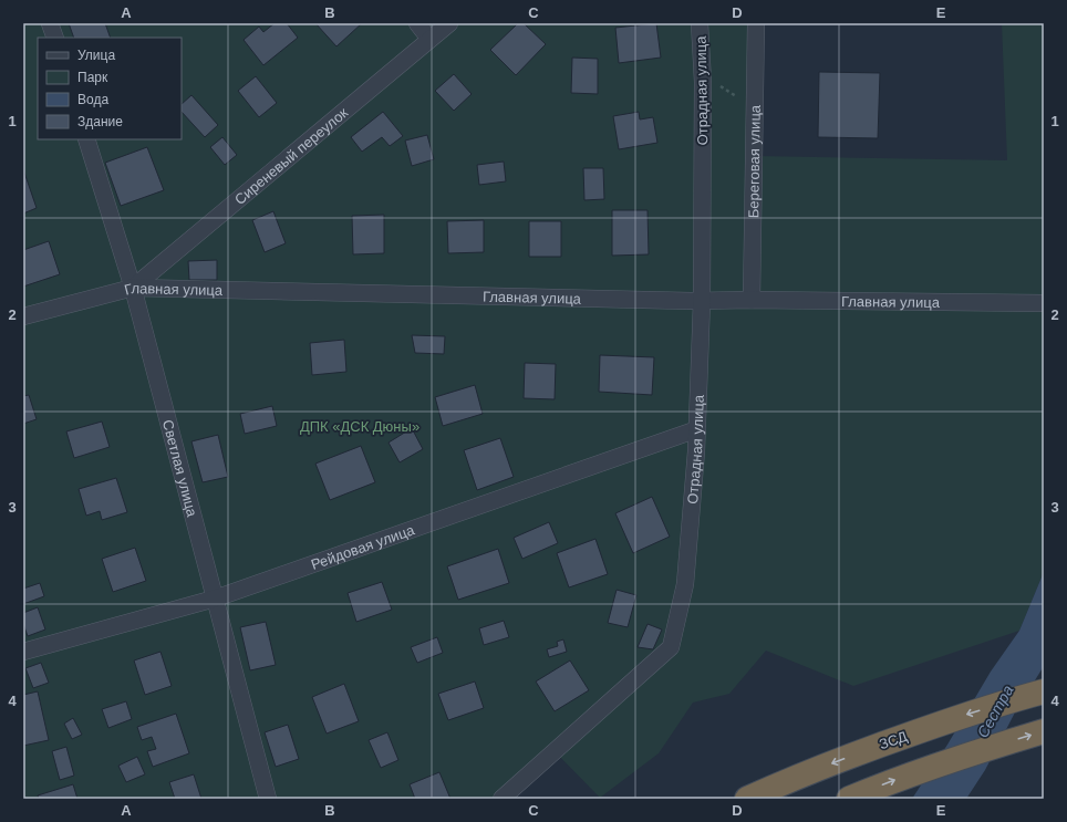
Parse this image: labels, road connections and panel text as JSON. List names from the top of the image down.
{
  "streets": {
    "highway": ["ЗСД"],
    "street": [
      "Отрадная улица",
      "Сиреневый переулок",
      "Береговая улица",
      "Главная улица",
      "Светлая улица",
      "Рейдовая улица"
    ]
  },
  "crossings": [
    ["Отрадная улица", "Главная улица"],
    ["Отрадная улица", "Рейдовая улица"],
    ["Сиреневый переулок", "Главная улица"],
    ["Сиреневый переулок", "Светлая улица"],
    ["Береговая улица", "Главная улица"],
    ["Главная улица", "Светлая улица"],
    ["Светлая улица", "Рейдовая улица"]
  ],
  "water": ["Сестра"],
  "parks": ["ДПК «ДСК Дюны»"],
  "legend": [
    "Улица",
    "Парк",
    "Вода",
    "Здание"
  ],
  "grid": {
    "columns": [
      "A",
      "B",
      "C",
      "D",
      "E"
    ],
    "rows": [
      "1",
      "2",
      "3",
      "4"
    ]
  }
}
